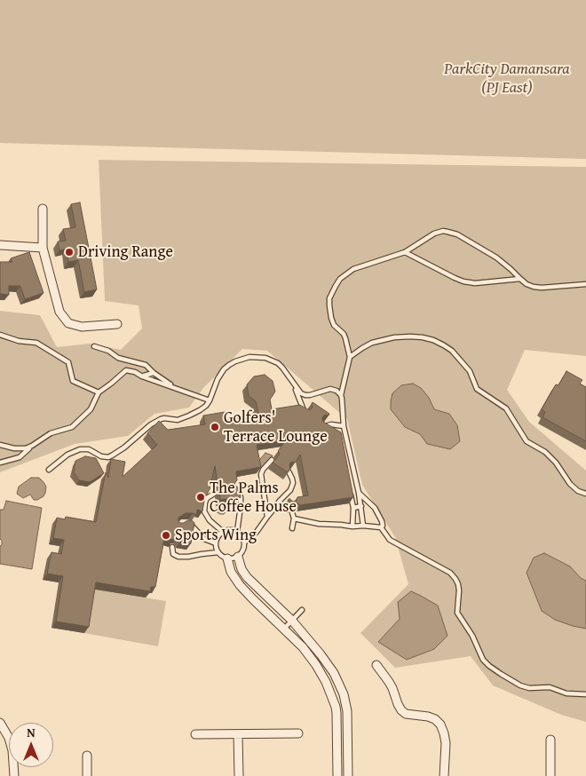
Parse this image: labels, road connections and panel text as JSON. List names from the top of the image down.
{
  "parks": ["ParkCity Damansara (PJ East)"],
  "places": [
    "Driving Range",
    "Golfers' Terrace Lounge",
    "The Palms Coffee House",
    "Sports Wing"
  ],
  "north": "top"
}
